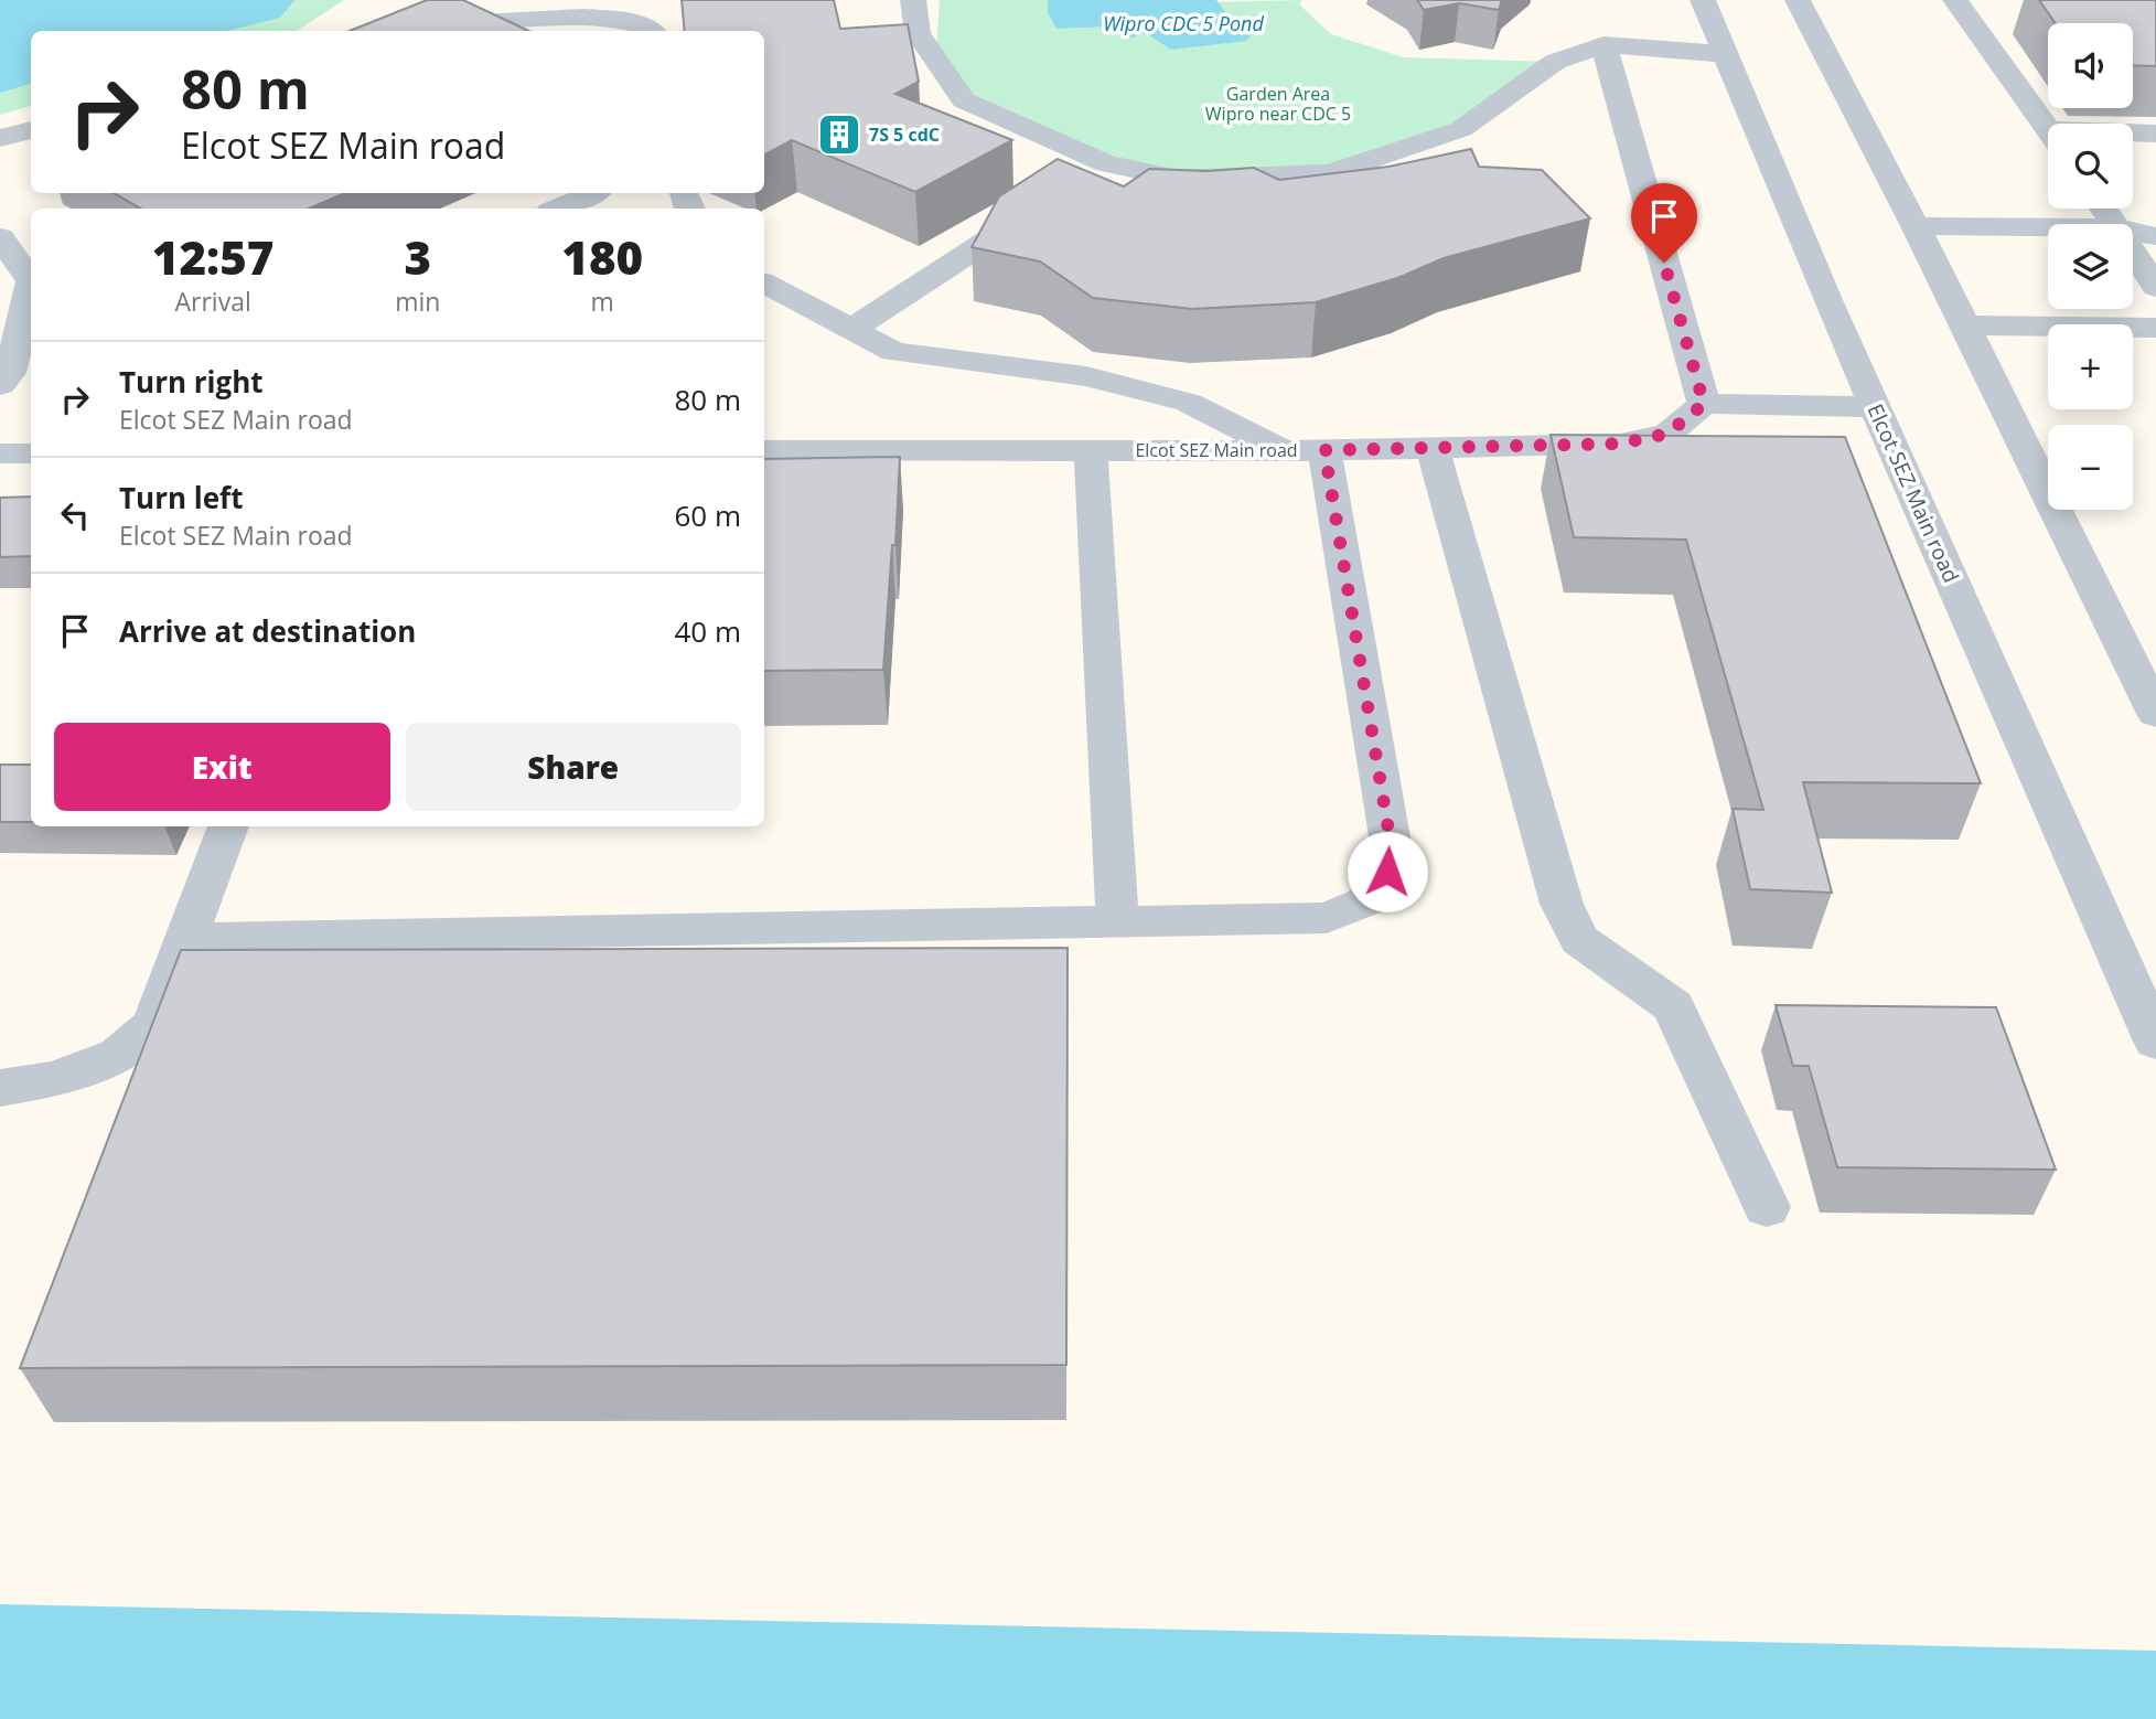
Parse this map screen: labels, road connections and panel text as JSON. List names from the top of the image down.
{
  "streets": {
    "street": ["Elcot SEZ Main road"]
  },
  "water": ["Wipro CDC 5 Pond"],
  "parks": ["Garden Area Wipro near CDC 5"],
  "places": {
    "building": ["7S 5 cdC"]
  },
  "page": {
    "map_buttons": ["+", "−"],
    "turn": ["80 m", "Elcot SEZ Main road"],
    "eta": [
      "12:57",
      "Arrival",
      "3",
      "min",
      "180",
      "m"
    ],
    "list": [
      {
        "name": "Turn right",
        "note": "Elcot SEZ Main road",
        "value": "80 m"
      },
      {
        "name": "Turn left",
        "note": "Elcot SEZ Main road",
        "value": "60 m"
      },
      {
        "name": "Arrive at destination",
        "value": "40 m"
      }
    ],
    "buttons": ["Exit", "Share"]
  }
}
